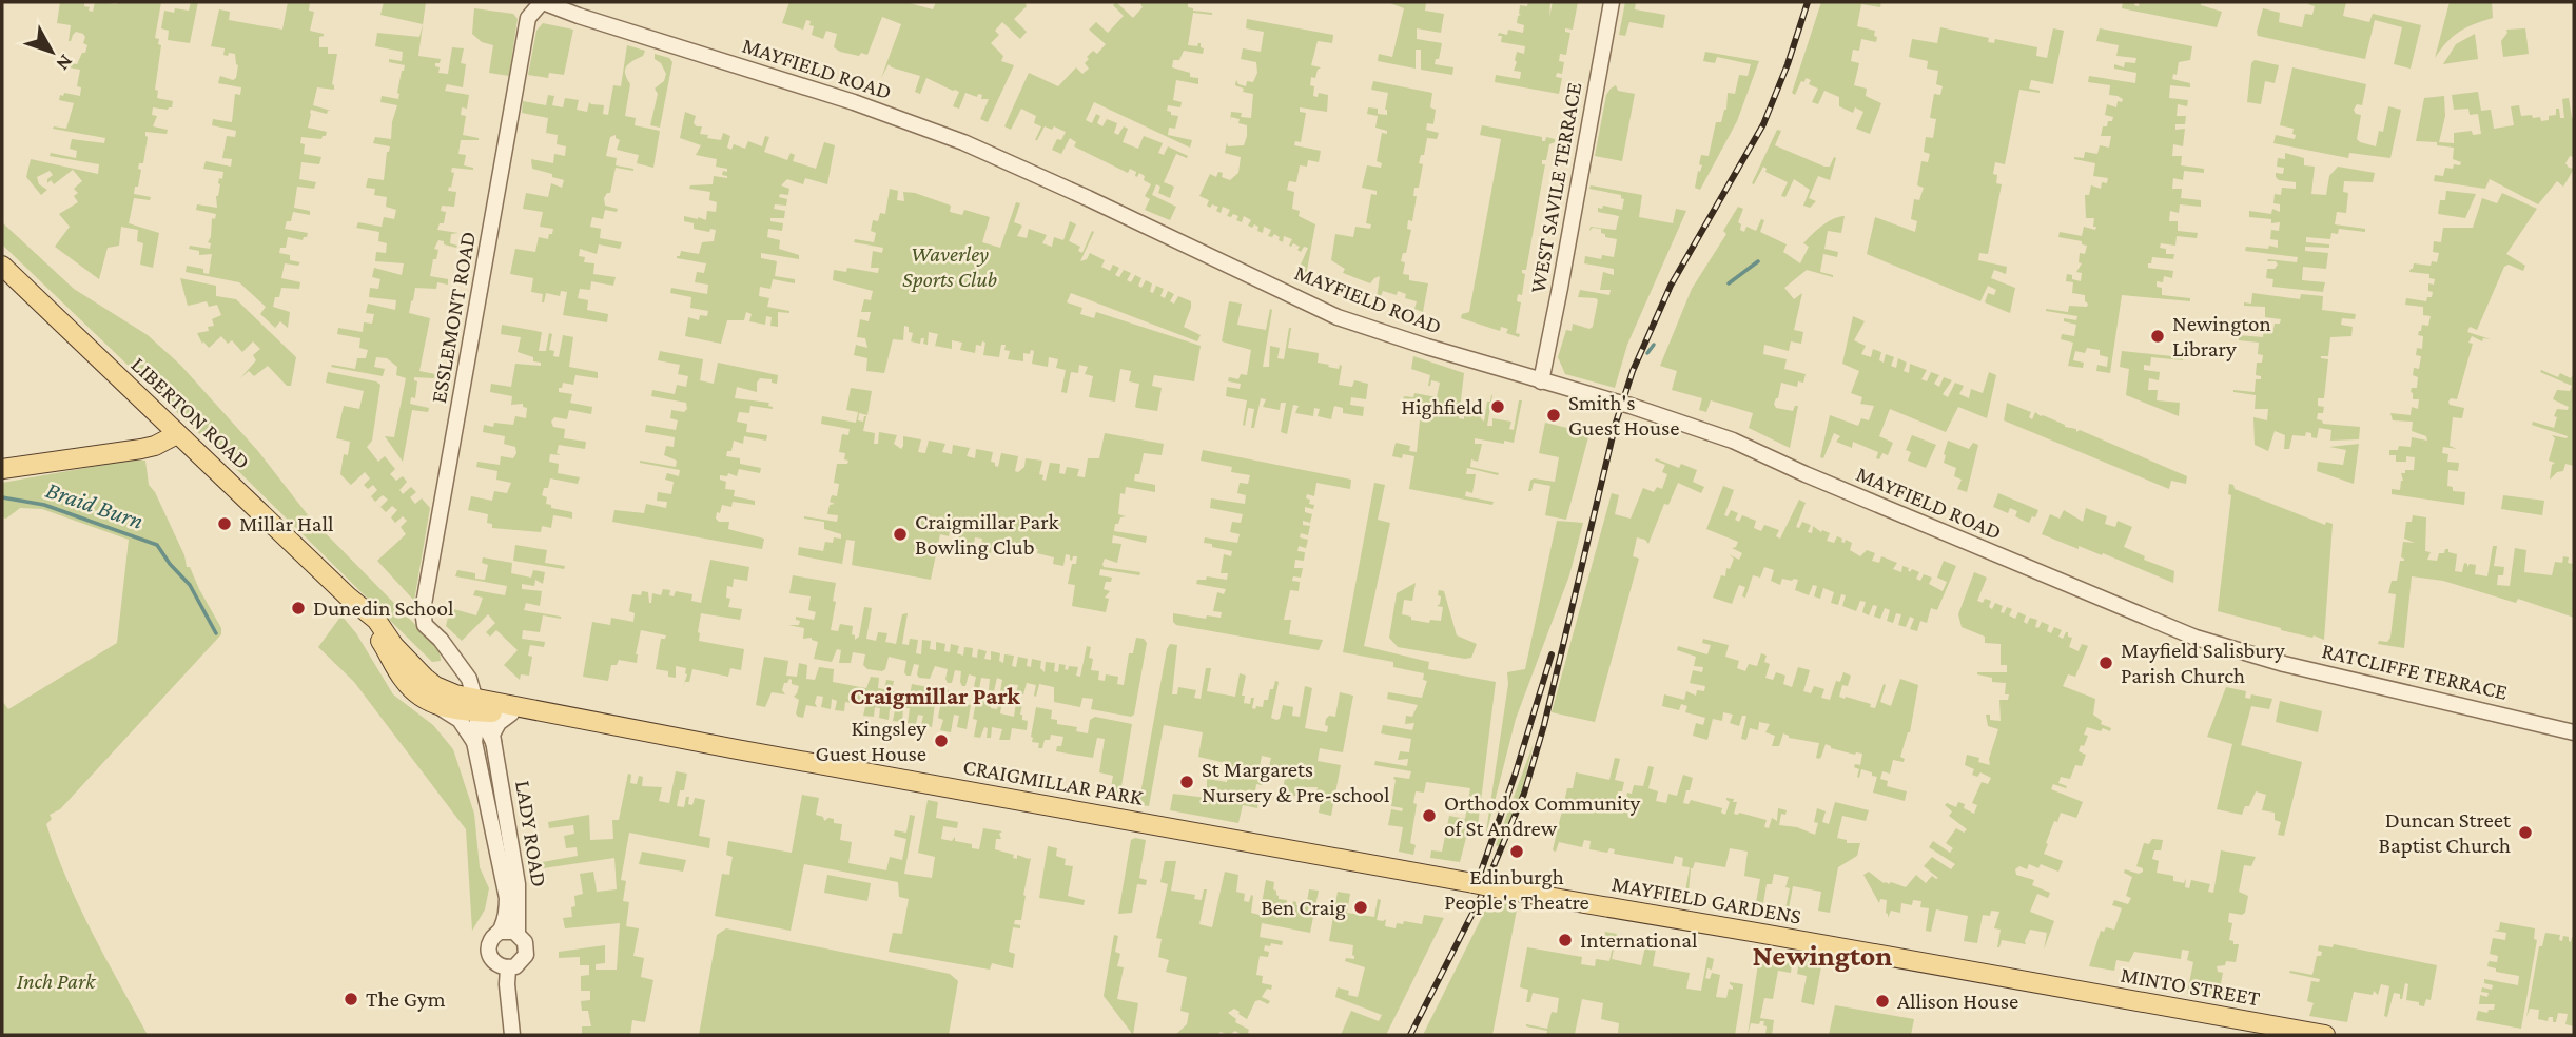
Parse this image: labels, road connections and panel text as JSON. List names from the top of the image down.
{
  "streets": {
    "main road": [
      "LIBERTON ROAD",
      "CRAIGMILLAR PARK",
      "MAYFIELD GARDENS",
      "MINTO STREET"
    ],
    "street": [
      "MAYFIELD ROAD",
      "WEST SAVILE TERRACE",
      "ESSLEMONT ROAD",
      "RATCLIFFE TERRACE",
      "LADY ROAD"
    ]
  },
  "crossings": [
    ["MAYFIELD ROAD", "WEST SAVILE TERRACE"],
    ["MAYFIELD ROAD", "RATCLIFFE TERRACE"],
    ["ESSLEMONT ROAD", "LIBERTON ROAD"],
    ["ESSLEMONT ROAD", "CRAIGMILLAR PARK"],
    ["ESSLEMONT ROAD", "LADY ROAD"],
    ["LIBERTON ROAD", "CRAIGMILLAR PARK"],
    ["LIBERTON ROAD", "LADY ROAD"],
    ["CRAIGMILLAR PARK", "LADY ROAD"],
    ["CRAIGMILLAR PARK", "MAYFIELD GARDENS"],
    ["MAYFIELD GARDENS", "MINTO STREET"]
  ],
  "districts": ["Craigmillar Park", "Newington"],
  "water": ["Braid Burn"],
  "parks": ["Waverley Sports Club", "Inch Park"],
  "places": [
    "Newington Library",
    "Highfield",
    "Smith's Guest House",
    "Millar Hall",
    "Craigmillar Park Bowling Club",
    "Dunedin School",
    "Mayfield Salisbury Parish Church",
    "Kingsley Guest House",
    "St Margarets Nursery & Pre-school",
    "Orthodox Community of St Andrew",
    "Duncan Street Baptist Church",
    "Edinburgh People's Theatre",
    "Ben Craig",
    "International",
    "The Gym",
    "Allison House"
  ],
  "north": "bottom right"
}
